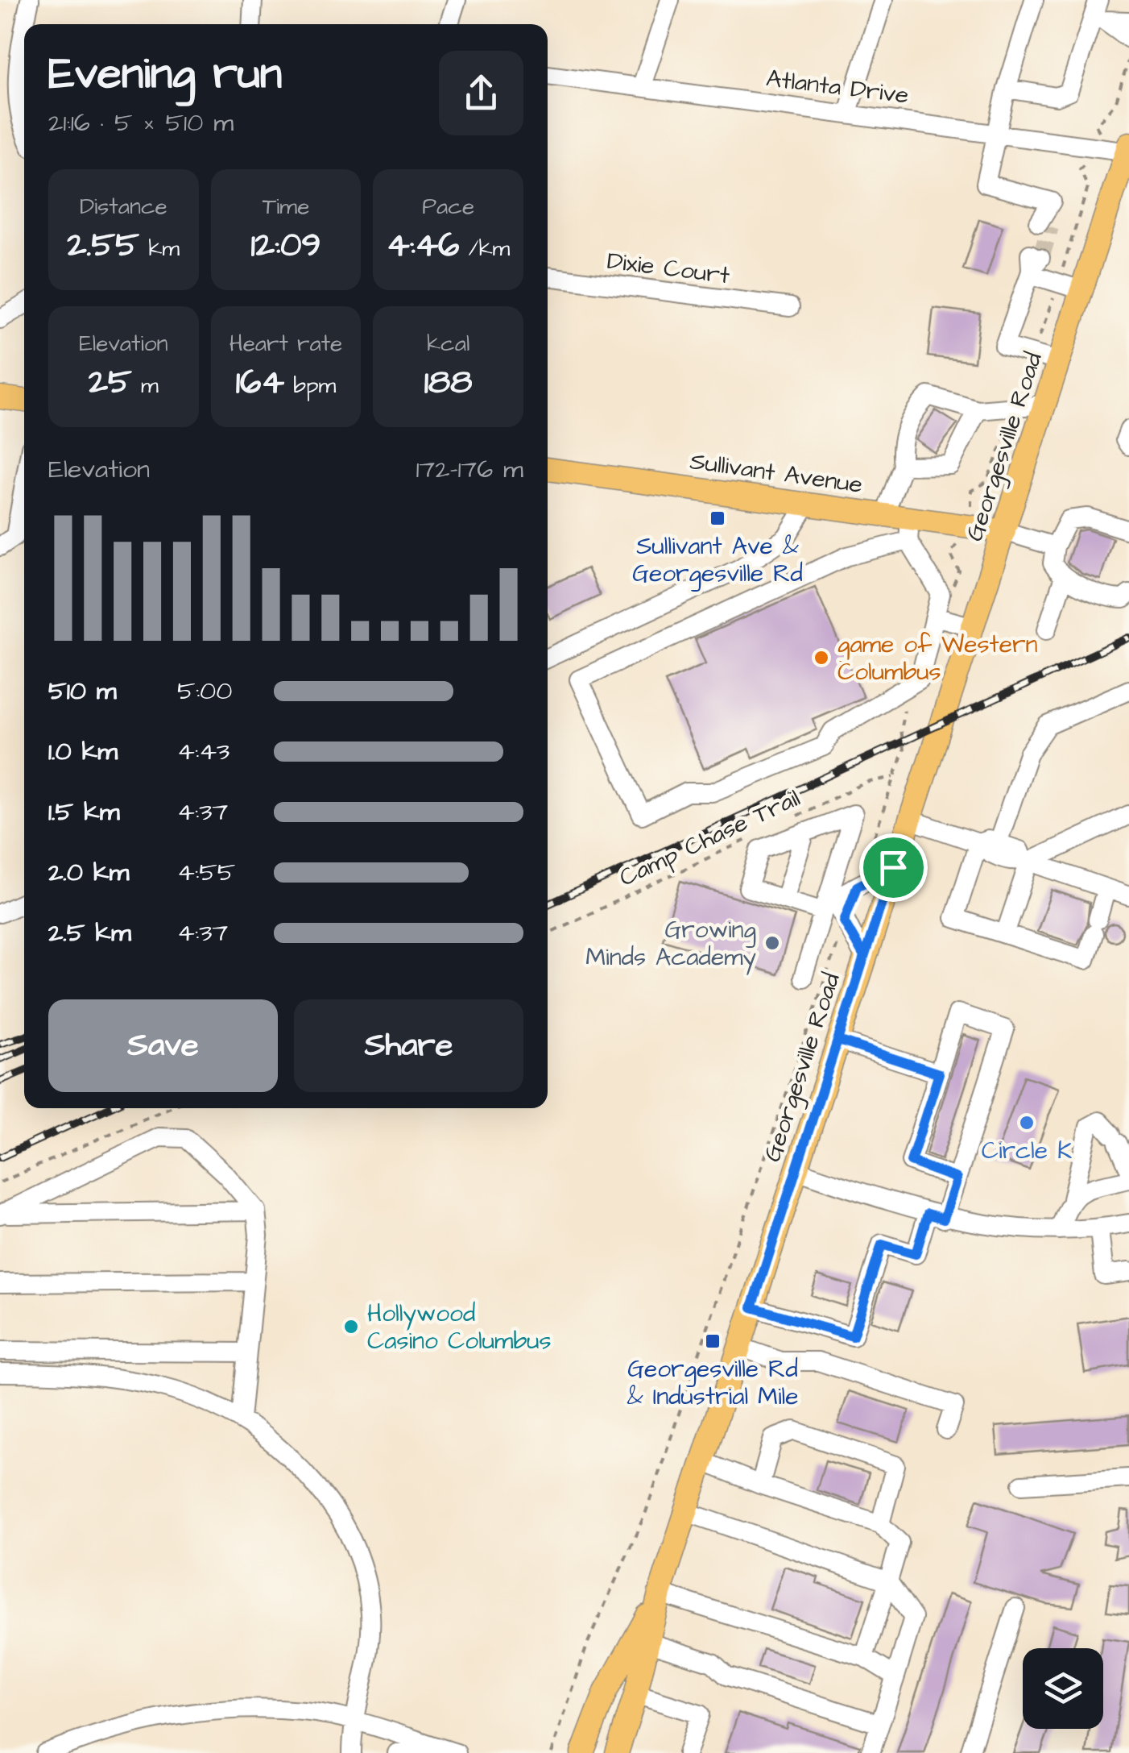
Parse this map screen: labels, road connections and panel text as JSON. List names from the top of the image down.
{
  "streets": {
    "main road": ["Georgesville Road", "Sullivant Avenue"],
    "street": ["Atlanta Drive", "Dixie Court"],
    "path": ["Camp Chase Trail"]
  },
  "crossings": [
    ["Atlanta Drive", "Georgesville Road"],
    ["Georgesville Road", "Sullivant Avenue"]
  ],
  "places": {
    "transit": ["Sullivant Ave & Georgesville Rd", "Georgesville Rd & Industrial Mile"],
    "other": [
      "game of Western Columbus",
      "Growing Minds Academy",
      "Circle K",
      "Hollywood Casino Columbus"
    ]
  },
  "page": {
    "heading": ["Evening run", "21:16 · 5 × 510 m"],
    "stats": [
      ["Distance", "2.55 km"],
      ["Time", "12:09"],
      ["Pace", "4:46 /km"],
      ["Elevation", "25 m"],
      ["Heart rate", "164 bpm"],
      ["kcal", "188"]
    ],
    "chart": ["Elevation", "172–176 m"],
    "list": [
      {
        "name": "510 m",
        "note": "5:00"
      },
      {
        "name": "1.0 km",
        "note": "4:43"
      },
      {
        "name": "1.5 km",
        "note": "4:37"
      },
      {
        "name": "2.0 km",
        "note": "4:55"
      },
      {
        "name": "2.5 km",
        "note": "4:37"
      }
    ],
    "buttons": ["Save", "Share"]
  }
}
